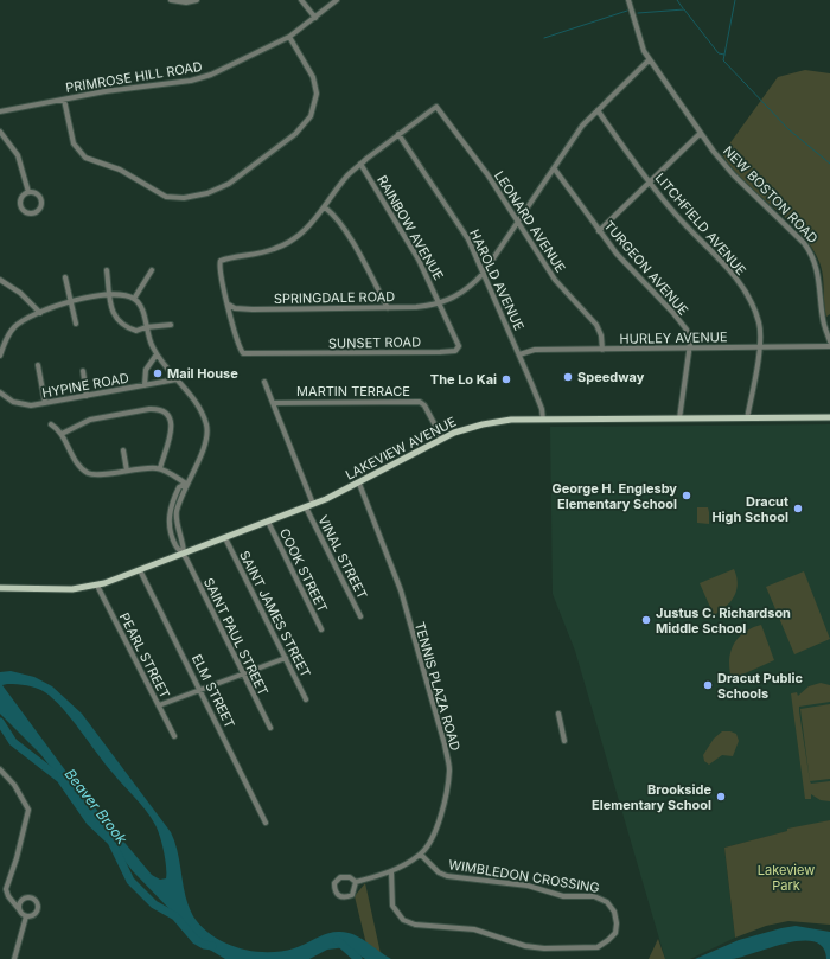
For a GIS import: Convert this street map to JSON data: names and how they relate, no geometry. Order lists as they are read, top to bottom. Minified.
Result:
{"streets":{"main road":["LAKEVIEW AVENUE"],"street":["PRIMROSE HILL ROAD","NEW BOSTON ROAD","LEONARD AVENUE","LITCHFIELD AVENUE","RAINBOW AVENUE","TURGEON AVENUE","HAROLD AVENUE","SPRINGDALE ROAD","HURLEY AVENUE","SUNSET ROAD","HYPINE ROAD","MARTIN TERRACE","VINAL STREET","COOK STREET","SAINT JAMES STREET","SAINT PAUL STREET","PEARL STREET","TENNIS PLAZA ROAD","ELM STREET","WIMBLEDON CROSSING"]},"crossings":[["NEW BOSTON ROAD","SPRINGDALE ROAD"],["LEONARD AVENUE","HAROLD AVENUE"],["LEONARD AVENUE","SPRINGDALE ROAD"],["LEONARD AVENUE","HURLEY AVENUE"],["LITCHFIELD AVENUE","SPRINGDALE ROAD"],["LITCHFIELD AVENUE","HURLEY AVENUE"],["LITCHFIELD AVENUE","LAKEVIEW AVENUE"],["RAINBOW AVENUE","SPRINGDALE ROAD"],["RAINBOW AVENUE","SUNSET ROAD"],["TURGEON AVENUE","SPRINGDALE ROAD"],["TURGEON AVENUE","HURLEY AVENUE"],["TURGEON AVENUE","LAKEVIEW AVENUE"],["HAROLD AVENUE","SPRINGDALE ROAD"],["HAROLD AVENUE","HURLEY AVENUE"],["HAROLD AVENUE","LAKEVIEW AVENUE"],["SPRINGDALE ROAD","SUNSET ROAD"],["MARTIN TERRACE","LAKEVIEW AVENUE"],["LAKEVIEW AVENUE","VINAL STREET"],["LAKEVIEW AVENUE","COOK STREET"],["LAKEVIEW AVENUE","SAINT JAMES STREET"],["LAKEVIEW AVENUE","SAINT PAUL STREET"],["LAKEVIEW AVENUE","PEARL STREET"],["LAKEVIEW AVENUE","TENNIS PLAZA ROAD"],["LAKEVIEW AVENUE","ELM STREET"],["TENNIS PLAZA ROAD","WIMBLEDON CROSSING"]],"water":["Beaver Brook"],"parks":["Lakeview Park"],"places":["Mail House","Speedway","The Lo Kai","George H. Englesby Elementary School","Dracut High School","Justus C. Richardson Middle School","Dracut Public Schools","Brookside Elementary School"]}
